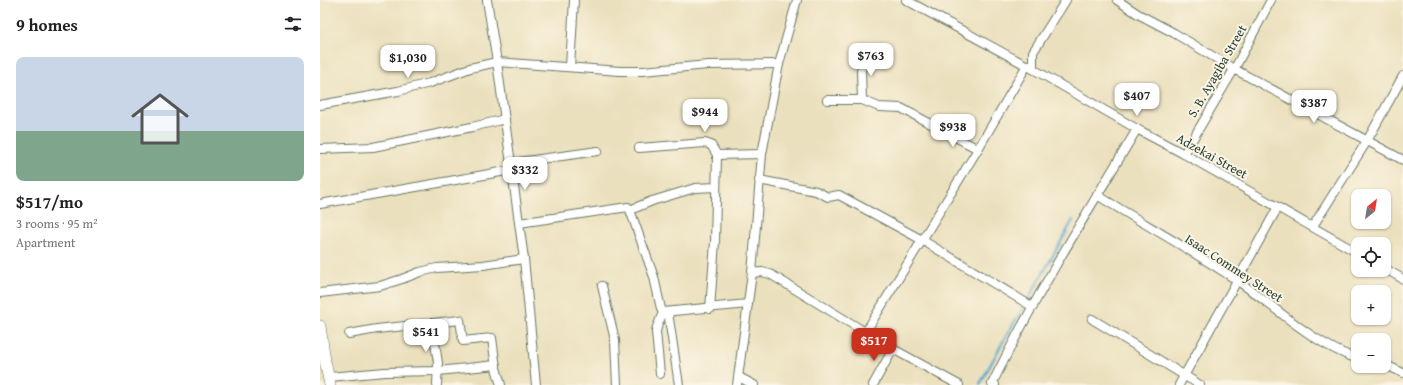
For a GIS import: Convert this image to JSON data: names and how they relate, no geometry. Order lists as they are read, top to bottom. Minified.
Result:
{"streets":{"street":["S. B. Ayagiba Street","Adzekai Street","Isaac Commey Street"]},"crossings":[["S. B. Ayagiba Street","Adzekai Street"]],"north":"top right","page":{"heading":"9 homes","price":["$763","$1,030","$407","$387","$944","$938","$332","$541","$517"],"list":[{"name":"$517/mo","note":"3 rooms · 95 m² · Apartment"}],"map_buttons":["+","−"]}}
